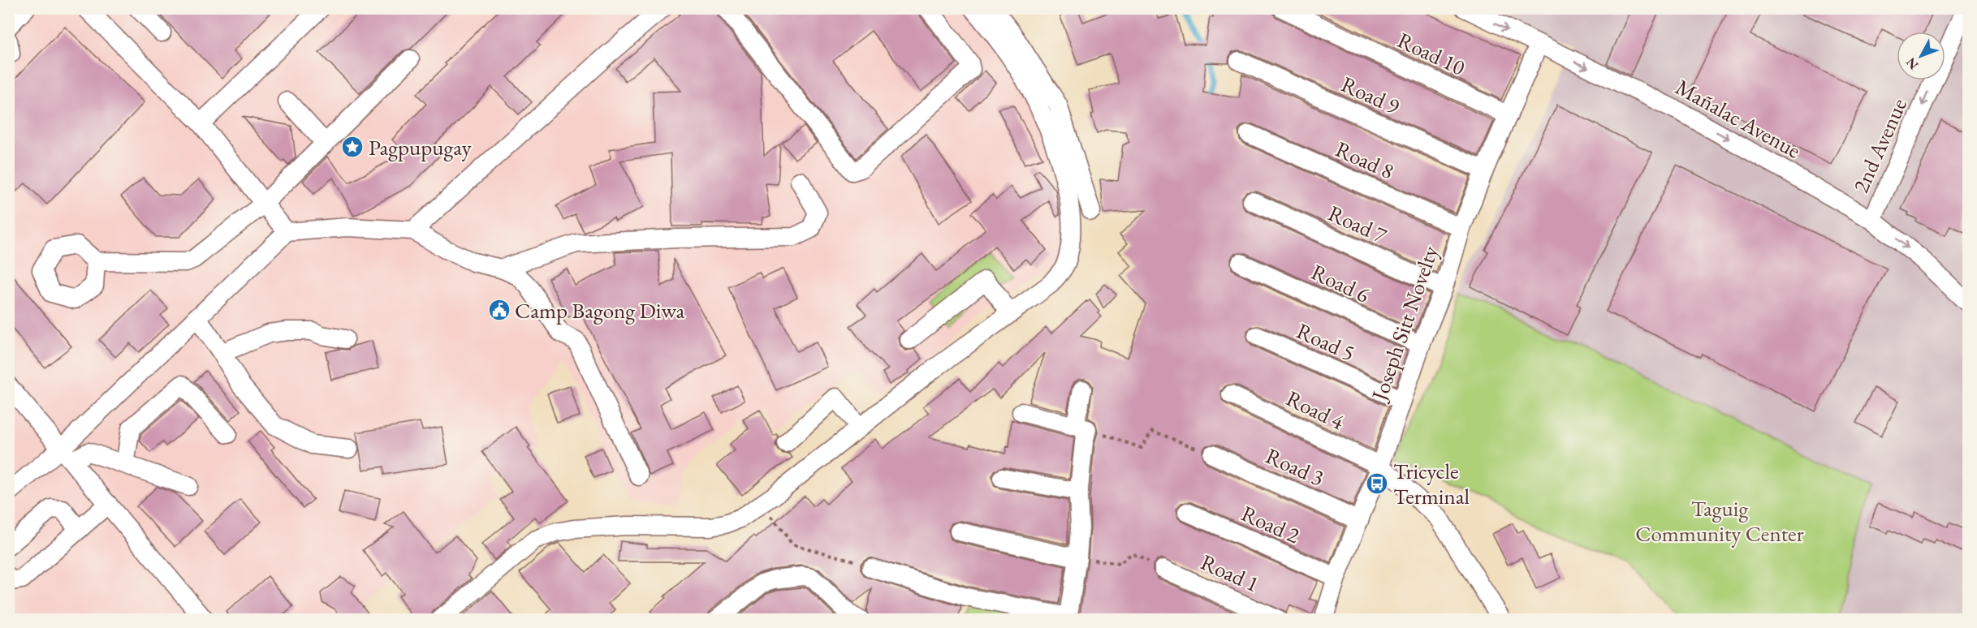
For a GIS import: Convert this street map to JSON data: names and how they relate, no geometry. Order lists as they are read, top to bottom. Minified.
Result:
{"streets":{"street":["Road 10","Road 9","Mañalac Avenue","2nd Avenue","Road 8","Road 7","Road 6","Joseph Sitt Novelty","Road 5","Road 4","Road 3","Road 2","Road 1"]},"crossings":[["Road 10","Joseph Sitt Novelty"],["Road 9","Joseph Sitt Novelty"],["Mañalac Avenue","2nd Avenue"],["Mañalac Avenue","Joseph Sitt Novelty"],["Road 8","Joseph Sitt Novelty"],["Road 7","Joseph Sitt Novelty"],["Road 6","Joseph Sitt Novelty"],["Joseph Sitt Novelty","Road 5"],["Joseph Sitt Novelty","Road 4"],["Joseph Sitt Novelty","Road 3"],["Joseph Sitt Novelty","Road 2"]],"one_way":["Mañalac Avenue","2nd Avenue"],"parks":["Taguig Community Center"],"places":{"place":["Pagpupugay"],"public building":["Camp Bagong Diwa"],"bus stop":["Tricycle Terminal"]},"north":"bottom left"}
